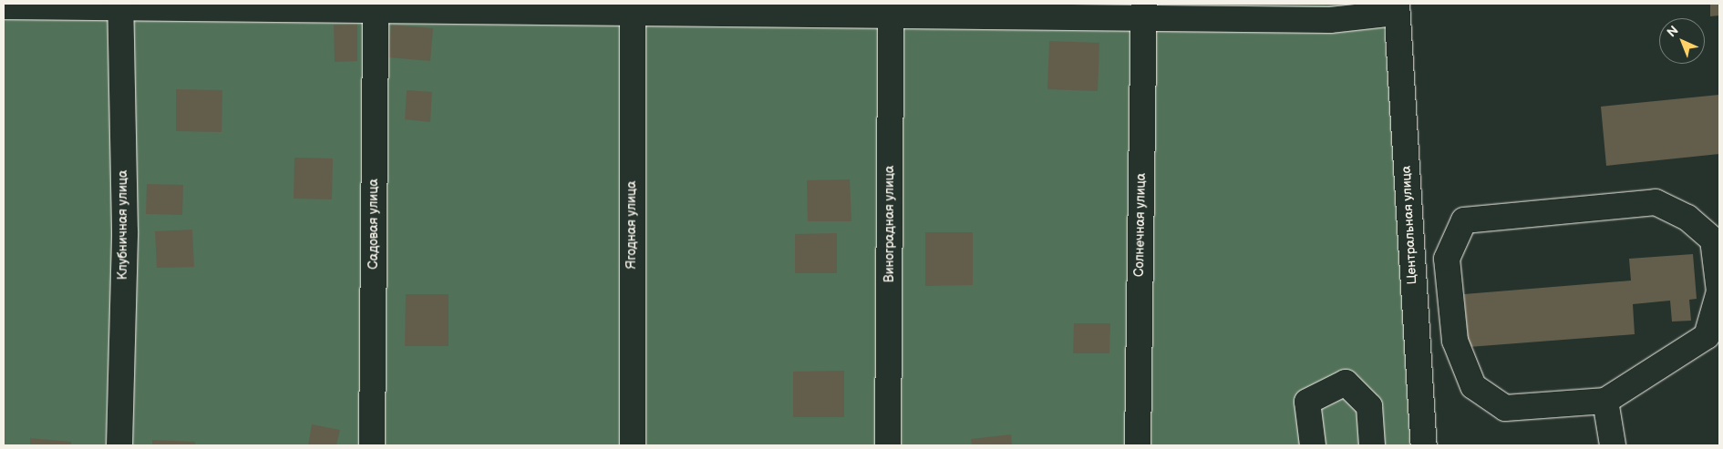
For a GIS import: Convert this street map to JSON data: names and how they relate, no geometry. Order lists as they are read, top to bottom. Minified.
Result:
{"streets":{"street":["Садовая улица","Виноградная улица","Клубничная улица","Ягодная улица","Солнечная улица","Центральная улица"]},"north":"top left"}
